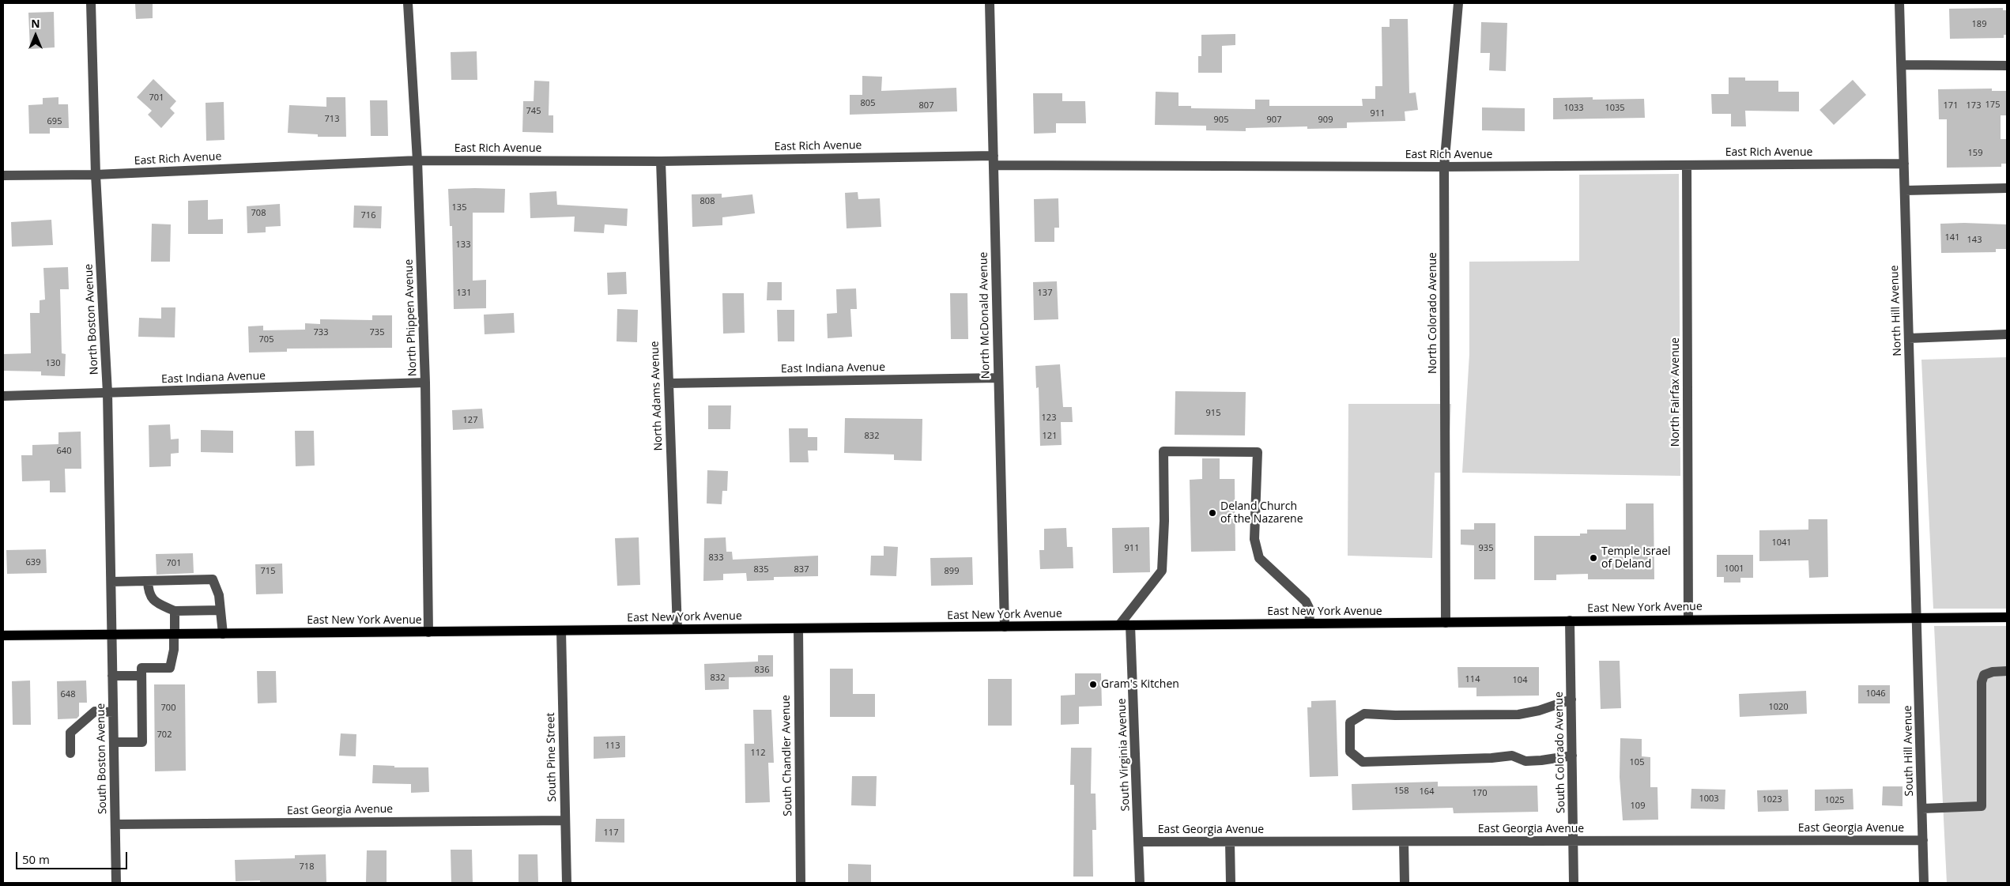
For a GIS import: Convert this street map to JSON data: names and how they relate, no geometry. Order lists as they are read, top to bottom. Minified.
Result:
{"streets":{"main road":["East New York Avenue"],"street":["East Rich Avenue","North Hill Avenue","North Colorado Avenue","North McDonald Avenue","North Phippen Avenue","North Boston Avenue","East Indiana Avenue","North Fairfax Avenue","North Adams Avenue","South Hill Avenue","South Colorado Avenue","South Virginia Avenue","South Chandler Avenue","South Pine Street","South Boston Avenue","East Georgia Avenue"]},"crossings":[["East Rich Avenue","North Hill Avenue"],["East Rich Avenue","North Colorado Avenue"],["East Rich Avenue","North McDonald Avenue"],["East Rich Avenue","North Phippen Avenue"],["East Rich Avenue","North Boston Avenue"],["East Rich Avenue","North Fairfax Avenue"],["East Rich Avenue","North Adams Avenue"],["North Hill Avenue","East New York Avenue"],["North Hill Avenue","South Hill Avenue"],["North Colorado Avenue","East New York Avenue"],["North McDonald Avenue","East Indiana Avenue"],["North McDonald Avenue","East New York Avenue"],["North Phippen Avenue","East Indiana Avenue"],["North Phippen Avenue","East New York Avenue"],["North Boston Avenue","East Indiana Avenue"],["North Boston Avenue","East New York Avenue"],["North Boston Avenue","South Boston Avenue"],["East Indiana Avenue","North Adams Avenue"],["North Fairfax Avenue","East New York Avenue"],["North Adams Avenue","East New York Avenue"],["East New York Avenue","South Hill Avenue"],["East New York Avenue","South Colorado Avenue"],["East New York Avenue","South Virginia Avenue"],["East New York Avenue","South Chandler Avenue"],["East New York Avenue","South Pine Street"],["East New York Avenue","South Boston Avenue"],["South Hill Avenue","East Georgia Avenue"],["South Colorado Avenue","East Georgia Avenue"],["South Virginia Avenue","East Georgia Avenue"],["South Pine Street","East Georgia Avenue"],["South Boston Avenue","East Georgia Avenue"]],"places":["Deland Church of the Nazarene","Temple Israel of Deland","Gram's Kitchen"],"house_numbers":["189","701","805","175","807","171","173","1033","1035","745","911","713","905","907","909","695","159","808","135","708","716","141","143","133","131","137","733","735","705","130","915","123","127","832","121","640","1041","911","935","833","639","701","1001","835","837","715","899","836","832","114","104","1046","648","1020","700","702","113","112","105","158","164","170","1003","1023","1025","109","117","718"],"scale_bar":"50 m","north":"top"}
